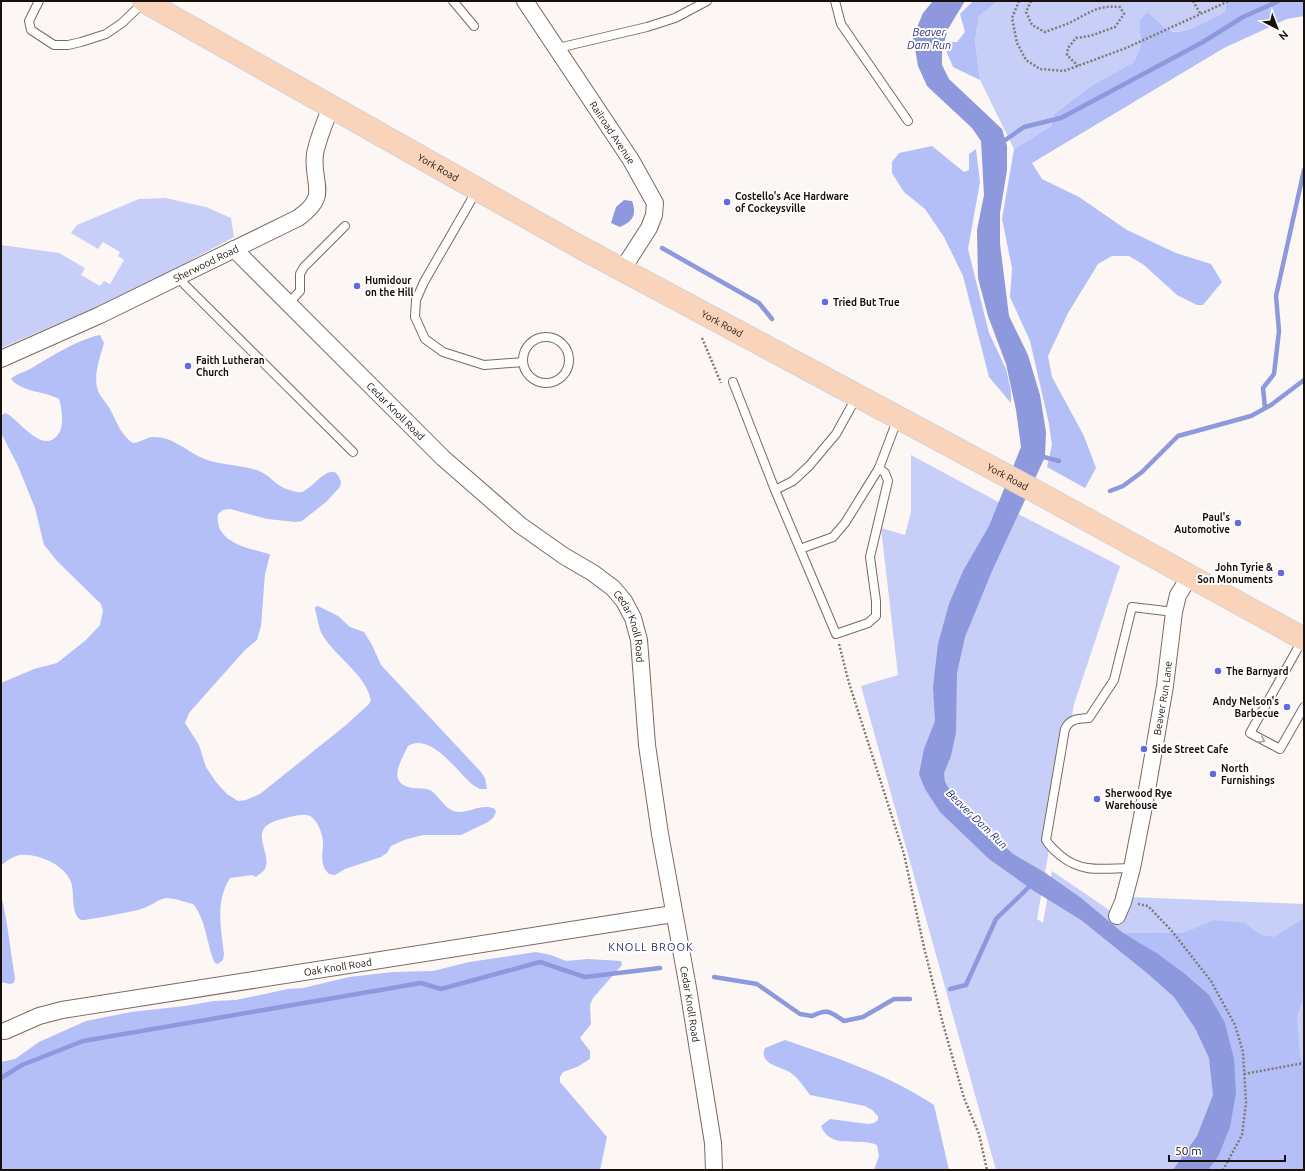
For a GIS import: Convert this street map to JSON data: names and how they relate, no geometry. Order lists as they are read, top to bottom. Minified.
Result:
{"streets":{"main road":["York Road"],"street":["Railroad Avenue","Sherwood Road","Cedar Knoll Road","Beaver Run Lane","Oak Knoll Road"]},"crossings":[["Railroad Avenue","York Road"],["York Road","Sherwood Road"],["York Road","Beaver Run Lane"],["Sherwood Road","Cedar Knoll Road"],["Cedar Knoll Road","Oak Knoll Road"]],"districts":["KNOLL BROOK"],"water":["Beaver Dam Run"],"places":["Costello's Ace Hardware of Cockeysville","Humidour on the Hill","Tried But True","Faith Lutheran Church","Paul's Automotive","John Tyrie & Son Monuments","The Barnyard","Andy Nelson's Barbecue","Side Street Cafe","North Furnishings","Sherwood Rye Warehouse"],"scale_bar":"50 m","north":"bottom right"}
